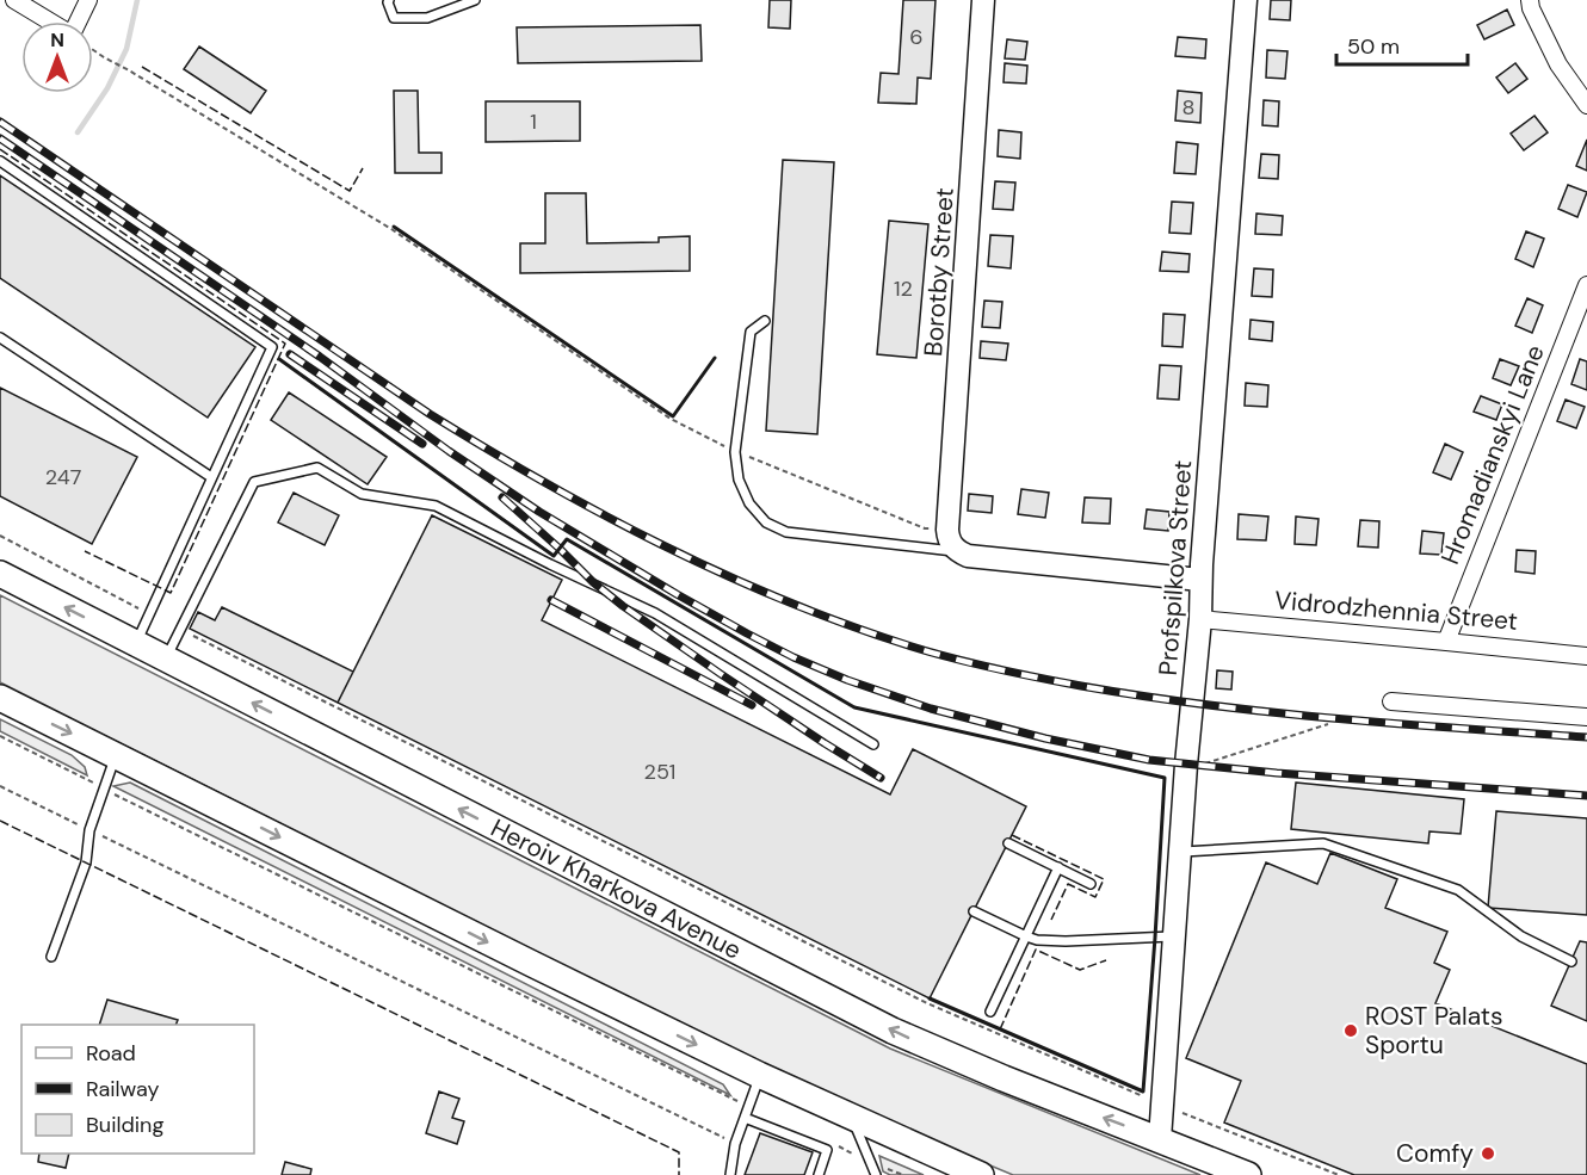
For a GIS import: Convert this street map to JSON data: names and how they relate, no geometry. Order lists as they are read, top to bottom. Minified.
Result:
{"streets":{"main road":["Heroiv Kharkova Avenue"],"street":["Borotby Street","Hromadianskyi Lane","Profspilkova Street","Vidrodzhennia Street"]},"crossings":[["Hromadianskyi Lane","Vidrodzhennia Street"],["Profspilkova Street","Vidrodzhennia Street"],["Profspilkova Street","Heroiv Kharkova Avenue"]],"places":["ROST Palats Sportu","Comfy"],"house_numbers":["6","8","1","12","247","251"],"legend":["Road","Railway","Building"],"scale_bar":"50 m","north":"top"}
